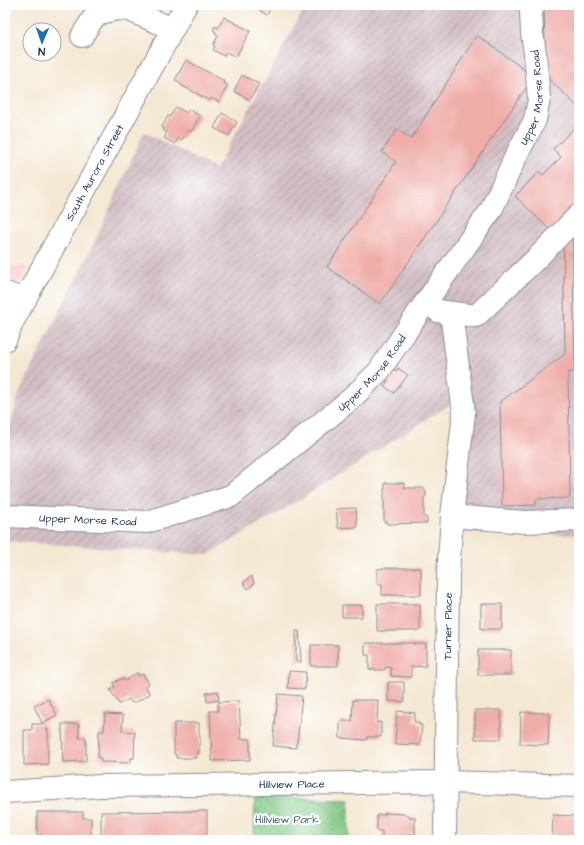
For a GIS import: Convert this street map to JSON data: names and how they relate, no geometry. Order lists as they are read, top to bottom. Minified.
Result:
{"streets":{"street":["Upper Morse Road","South Aurora Street","Turner Place","Hillview Place"]},"crossings":[["Turner Place","Hillview Place"]],"parks":["Hillview Park"],"north":"bottom"}
